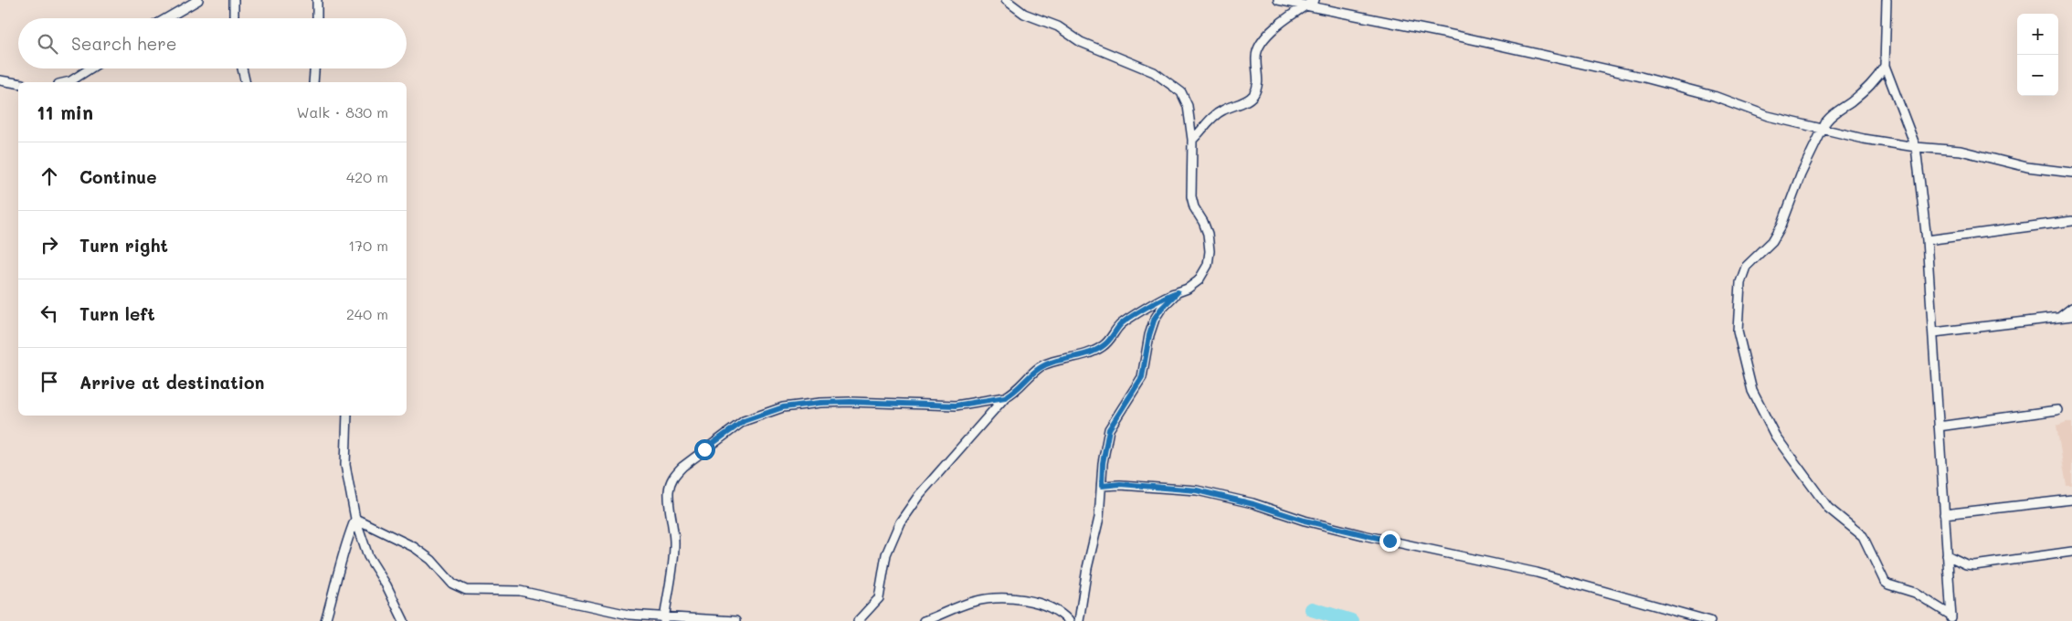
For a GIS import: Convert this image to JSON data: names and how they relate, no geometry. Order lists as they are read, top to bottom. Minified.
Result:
{"page":{"map_buttons":["+","−"],"search":"Search here","heading":["11 min","Walk · 830 m"],"list":[["Continue","420 m"],["Turn right","170 m"],["Turn left","240 m"],"Arrive at destination"]}}
